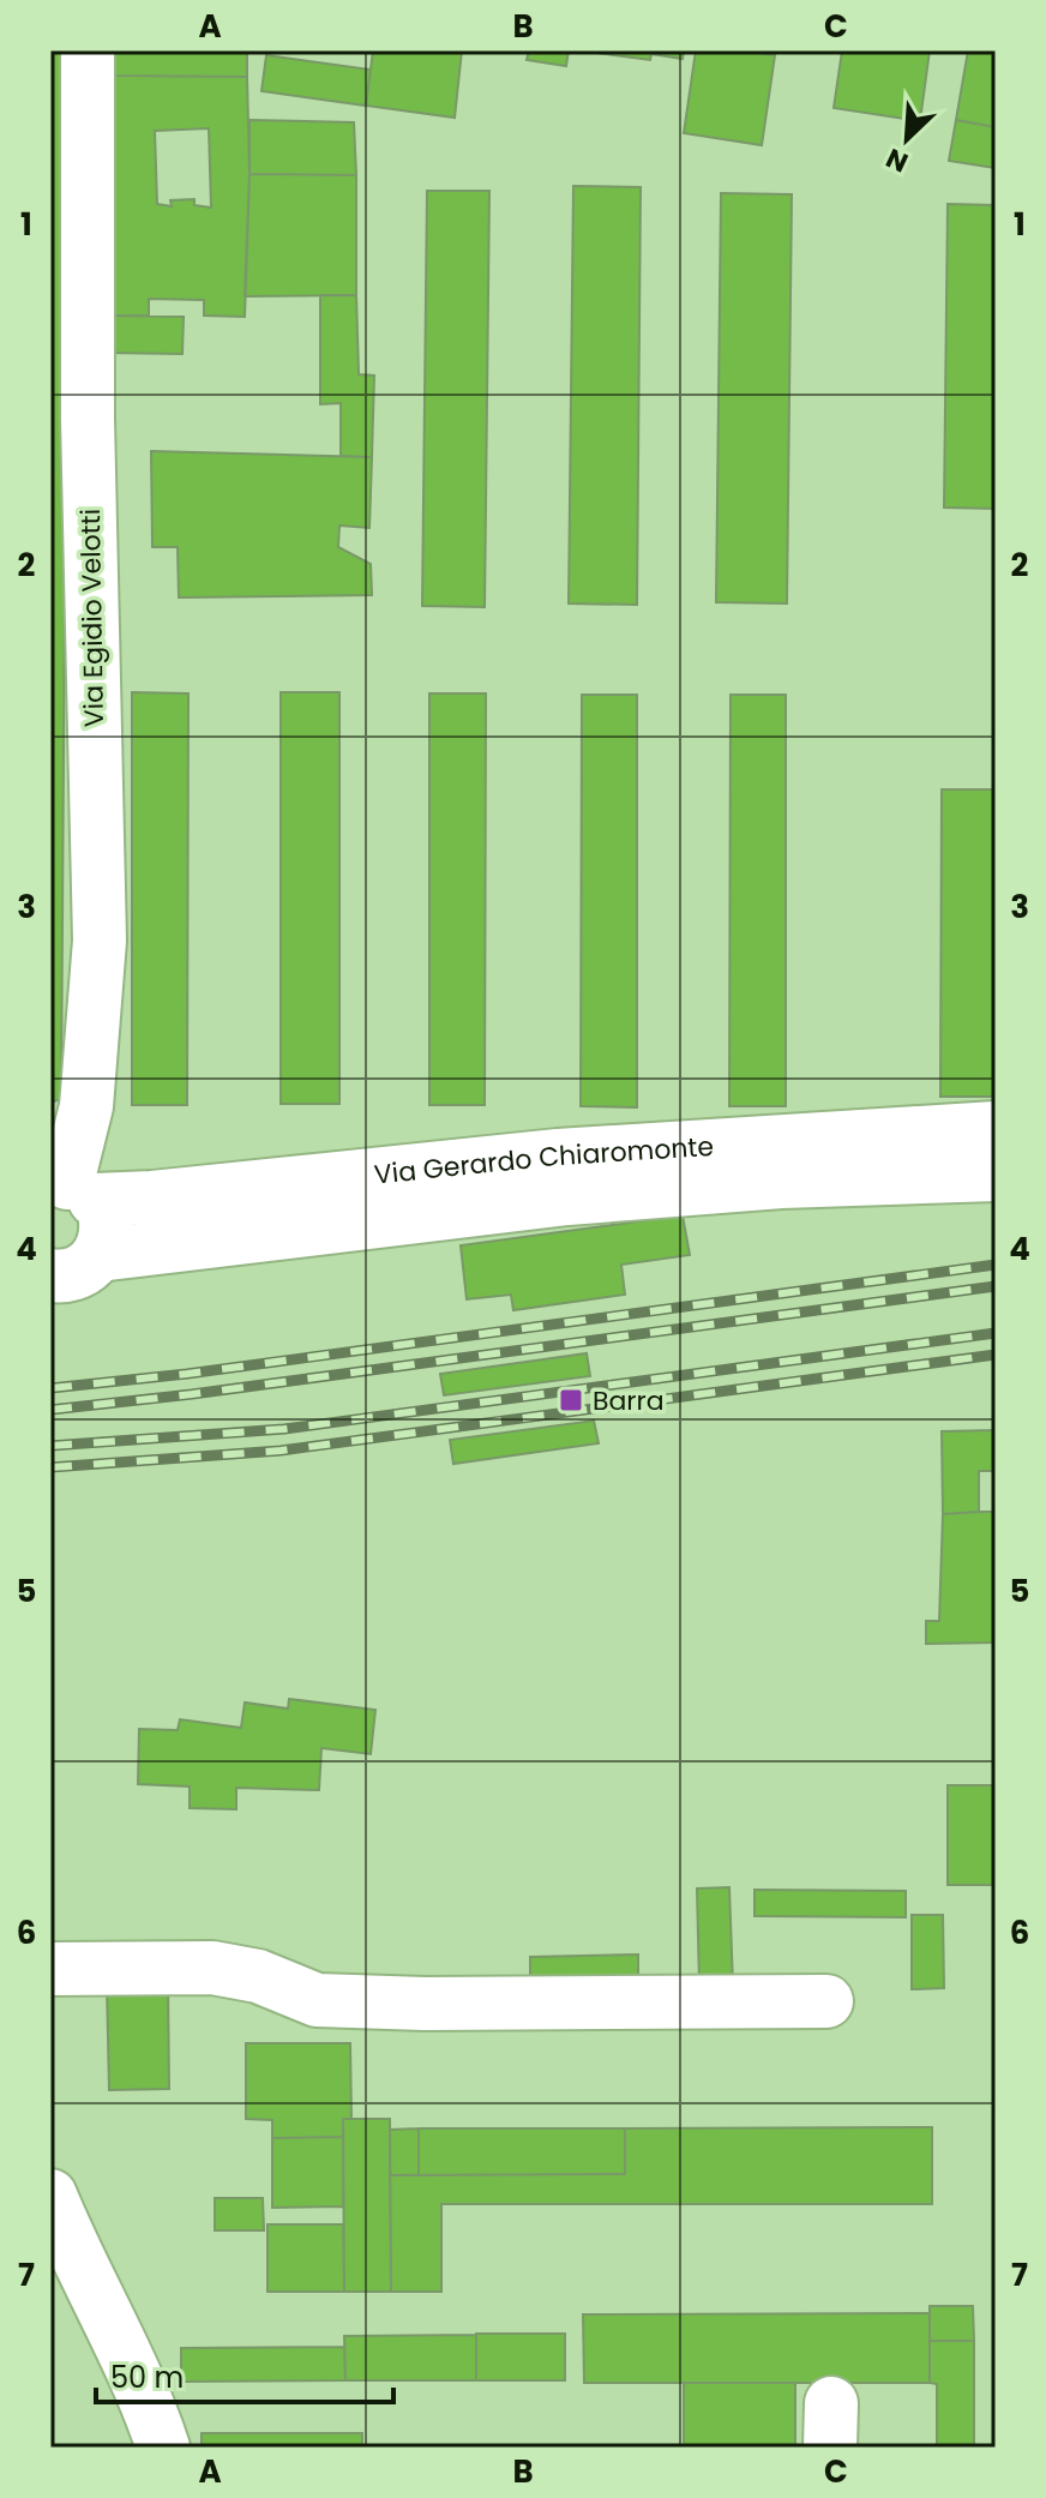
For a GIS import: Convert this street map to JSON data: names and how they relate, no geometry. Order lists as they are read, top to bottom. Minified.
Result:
{"streets":{"street":["Via Egidio Velotti","Via Gerardo Chiaromonte"]},"crossings":[["Via Egidio Velotti","Via Gerardo Chiaromonte"]],"places":{"transit":["Barra"]},"scale_bar":"50 m","north":"bottom left","grid":{"columns":["A","B","C"],"rows":["1","2","3","4","5","6","7"]}}
